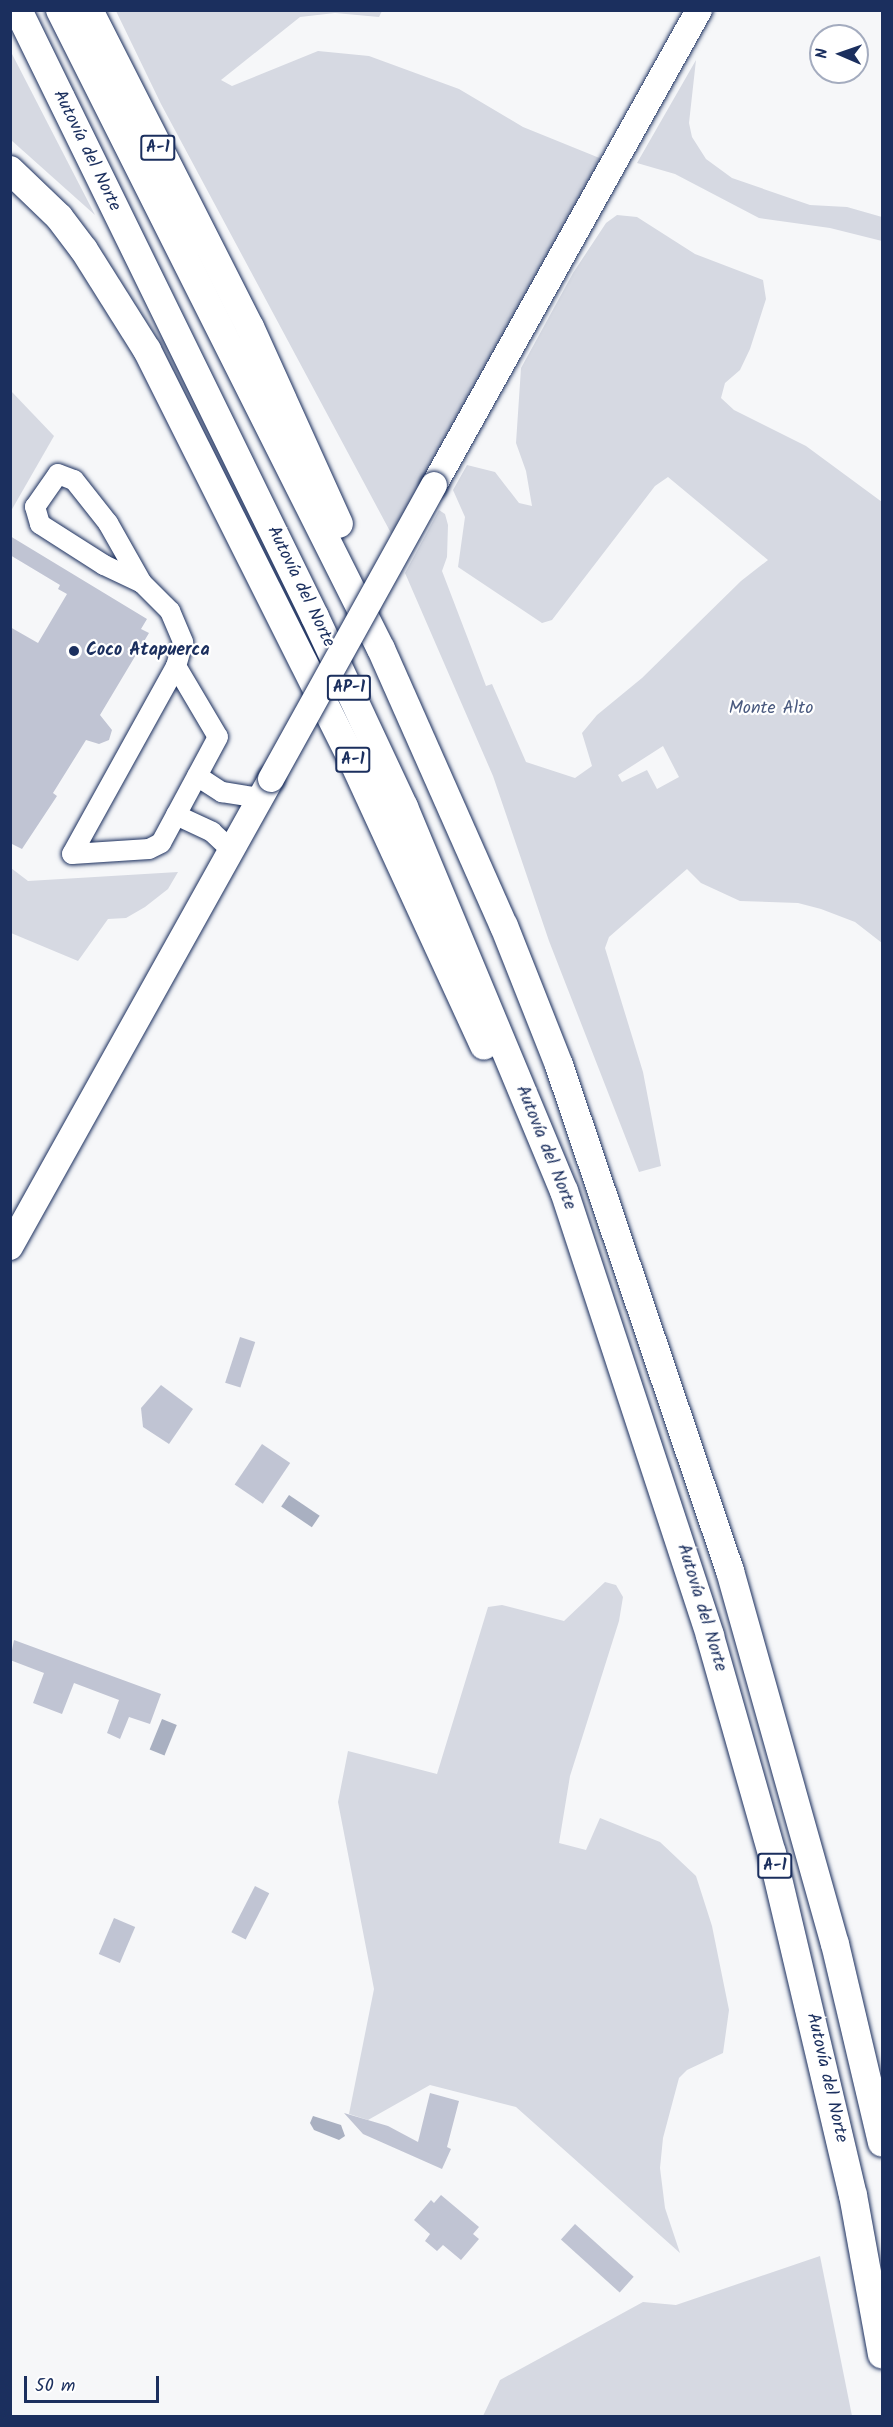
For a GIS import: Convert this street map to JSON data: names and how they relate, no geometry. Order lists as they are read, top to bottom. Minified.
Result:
{"streets":{"highway":["A-1","Autovía del Norte","AP-1"]},"crossings":[["A-1","Autovía del Norte"]],"parks":["Monte Alto"],"places":["Coco Atapuerca"],"scale_bar":"50 m","north":"left"}
